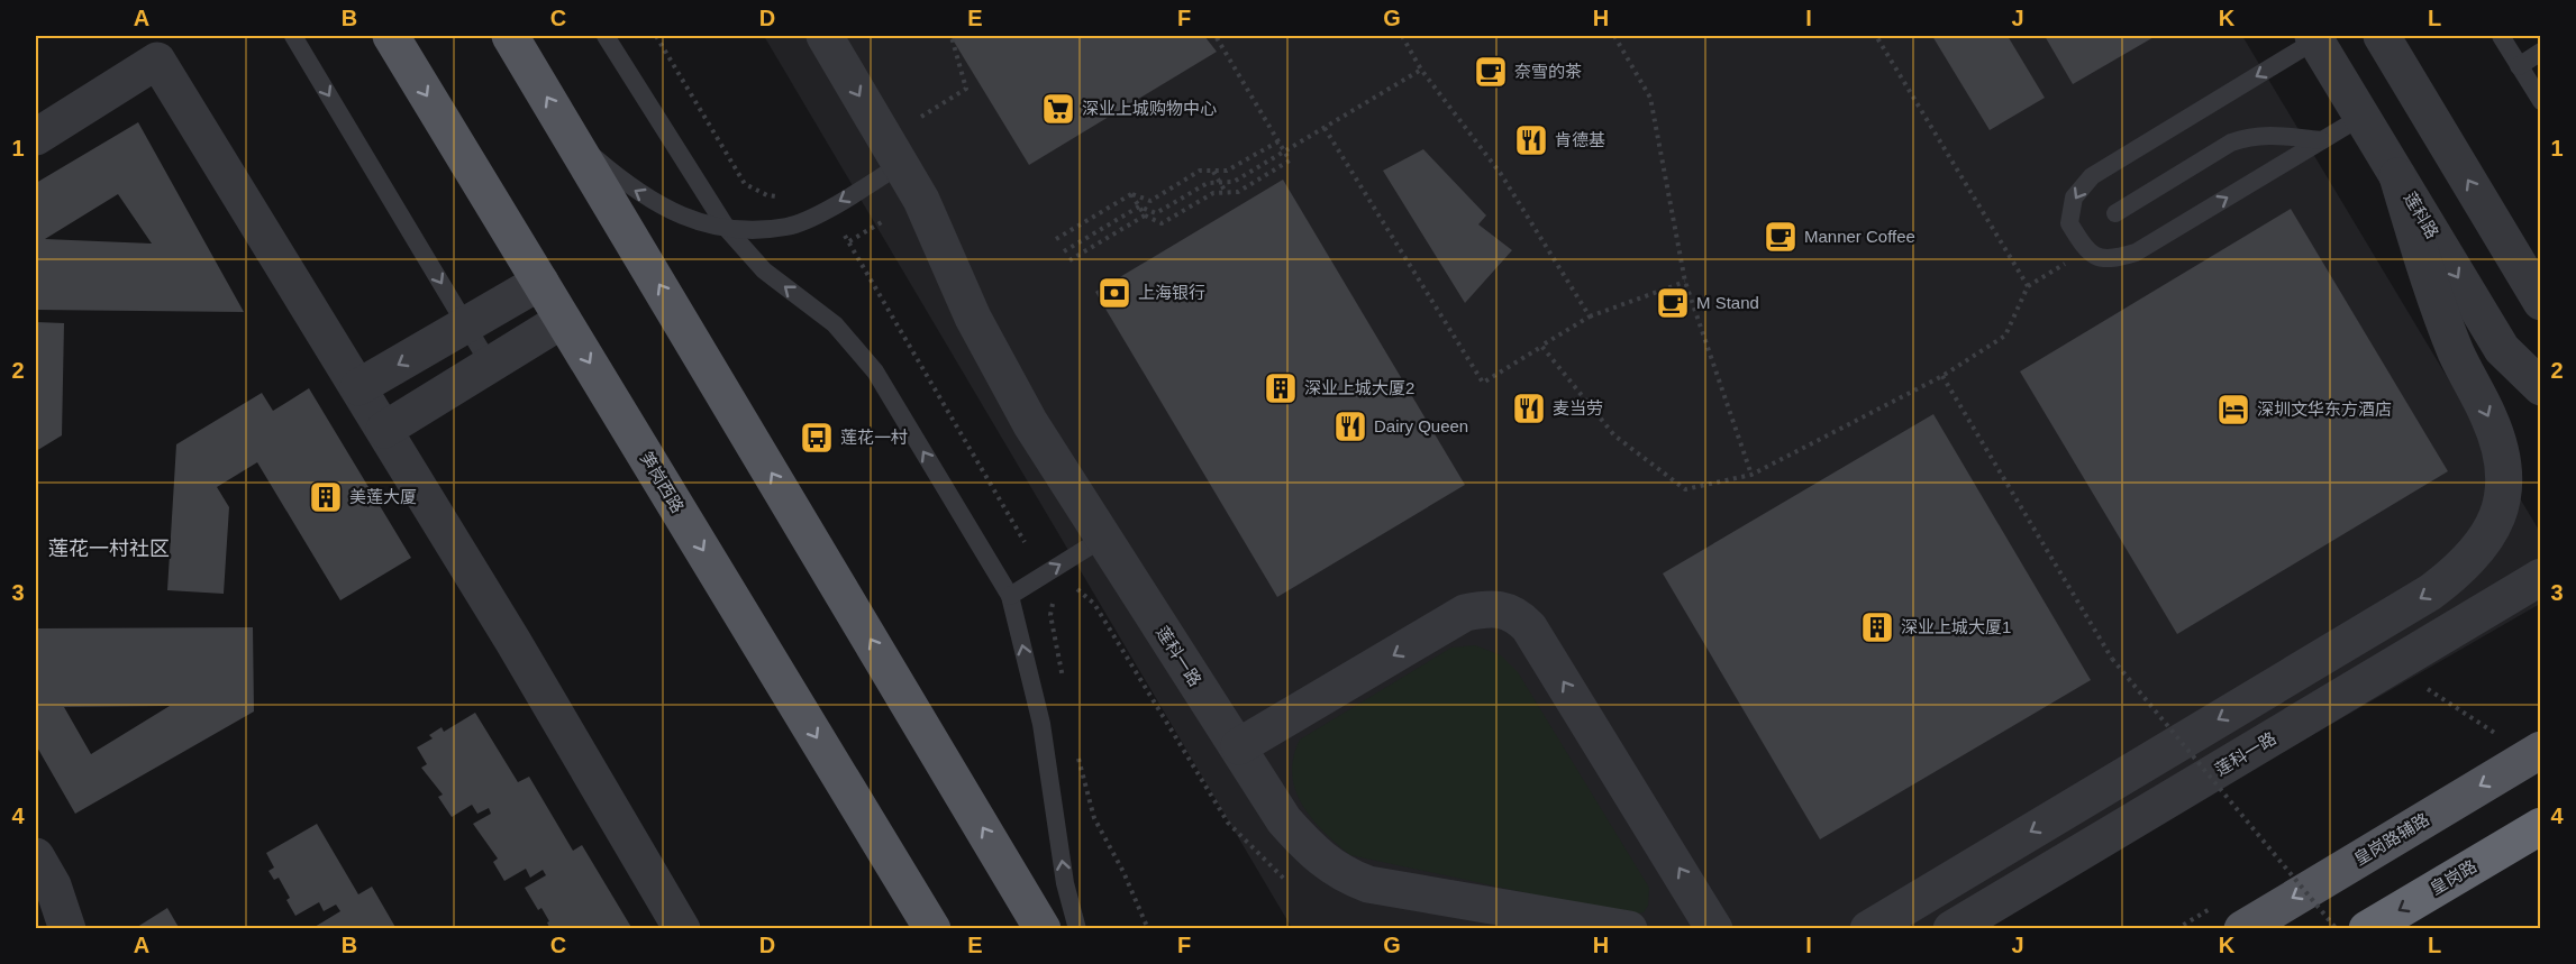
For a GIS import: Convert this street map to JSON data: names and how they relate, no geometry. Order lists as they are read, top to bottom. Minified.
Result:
{"streets":{"highway":["皇岗路"],"main road":["笋岗西路","皇岗路辅路"],"street":["莲科路","莲科一路"]},"one_way":["皇岗路辅路","皇岗路"],"districts":["莲花一村社区"],"places":{"cafe":["奈雪的茶","Manner Coffee","M Stand"],"supermarket":["深业上城购物中心"],"restaurant":["肯德基","麦当劳","Dairy Queen"],"bank":["上海银行"],"building":["深业上城大厦2","美莲大厦","深业上城大厦1"],"hotel":["深圳文华东方酒店"],"bus stop":["莲花一村"]},"grid":{"columns":["A","B","C","D","E","F","G","H","I","J","K","L"],"rows":["1","2","3","4"]}}
